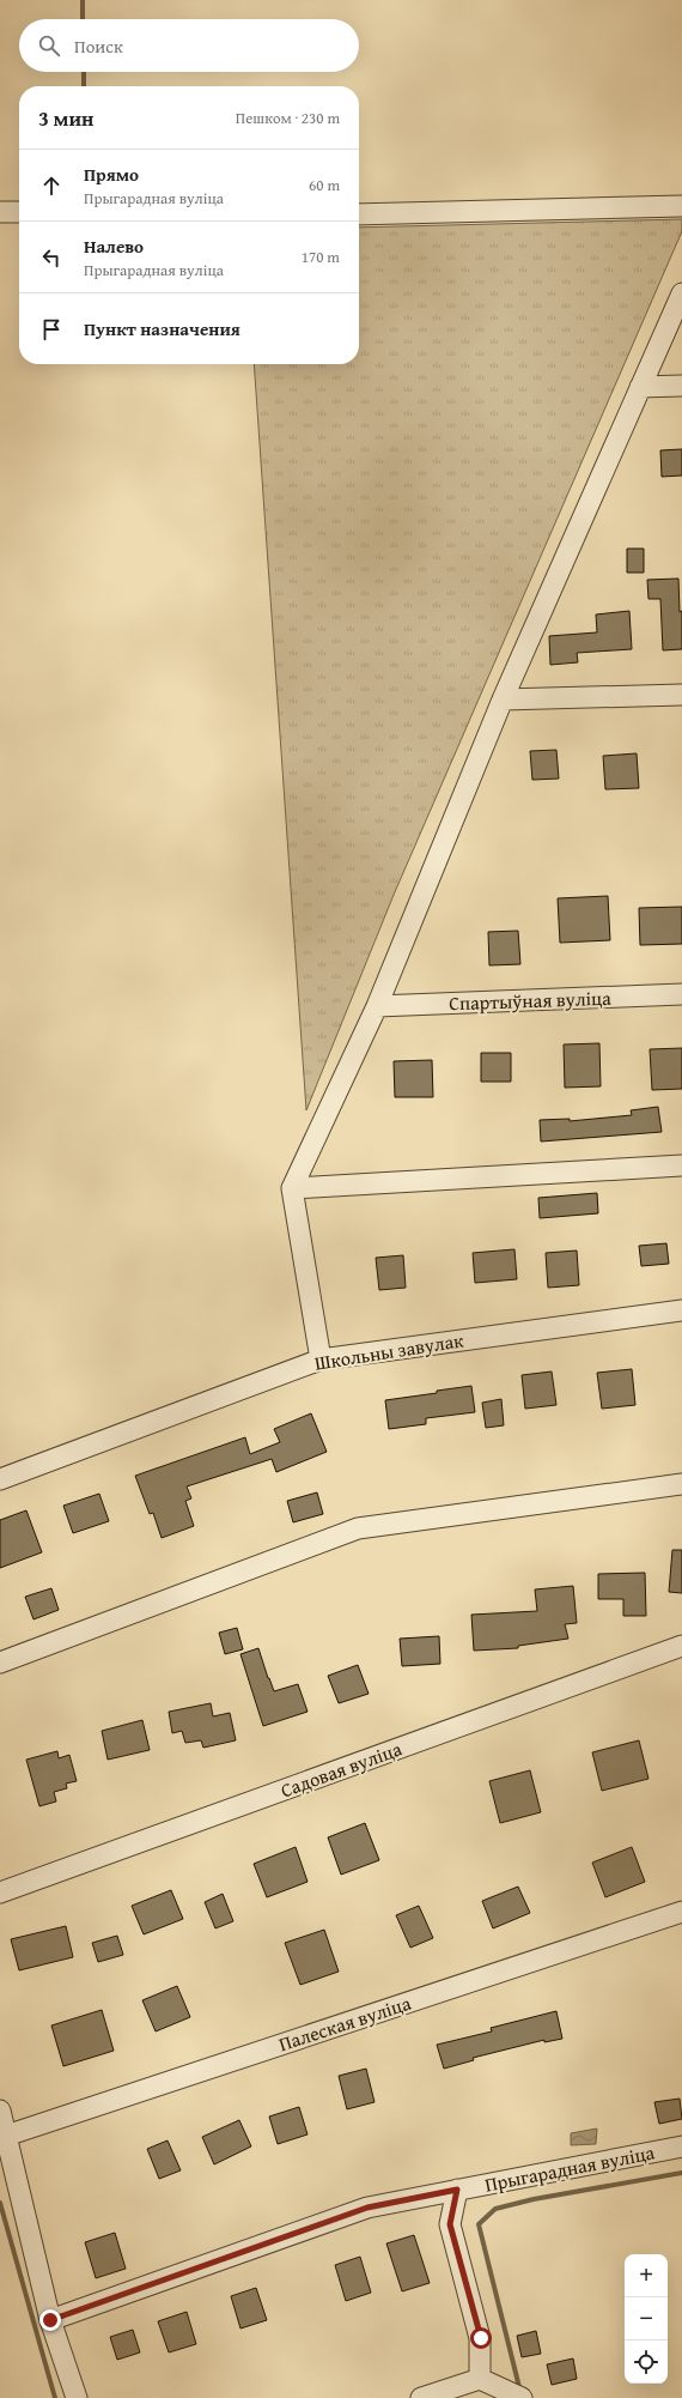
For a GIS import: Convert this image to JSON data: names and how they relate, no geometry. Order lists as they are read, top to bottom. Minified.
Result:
{"streets":{"street":["Спартыўная вуліца","Школьны завулак","Садовая вуліца","Палеская вуліца","Прыгарадная вуліца"]},"page":{"search":"Поиск","heading":["3 мин","Пешком · 230 m"],"list":[["Прямо","Прыгарадная вуліца","60 m"],["Налево","Прыгарадная вуліца","170 m"],"Пункт назначения"],"map_buttons":["+","−"]}}
